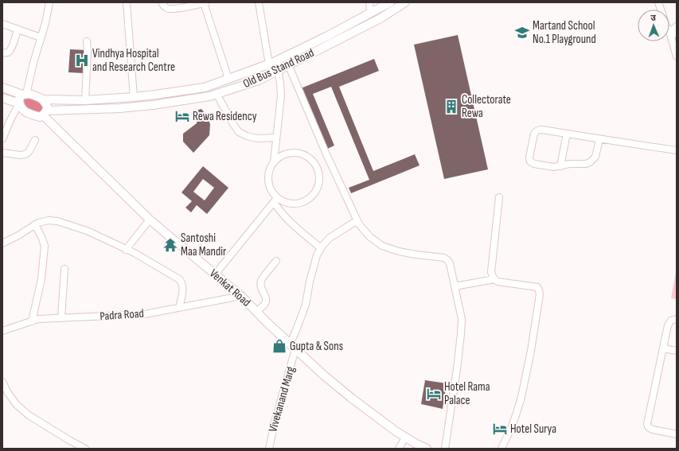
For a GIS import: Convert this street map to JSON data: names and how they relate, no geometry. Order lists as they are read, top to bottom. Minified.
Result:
{"streets":{"main road":["Old Bus Stand Road","Venkat Road"],"street":["Padra Road","Vivekanand Marg"]},"crossings":[["Old Bus Stand Road","Venkat Road"],["Venkat Road","Padra Road"],["Venkat Road","Vivekanand Marg"]],"places":{"school or university":["Martand School No.1 Playground"],"hospital":["Vindhya Hospital and Research Centre"],"building":["Collectorate Rewa"],"hotel":["Rewa Residency","Hotel Rama Palace","Hotel Surya"],"temple":["Santoshi Maa Mandir"],"shop":["Gupta & Sons"]},"north":"top"}
